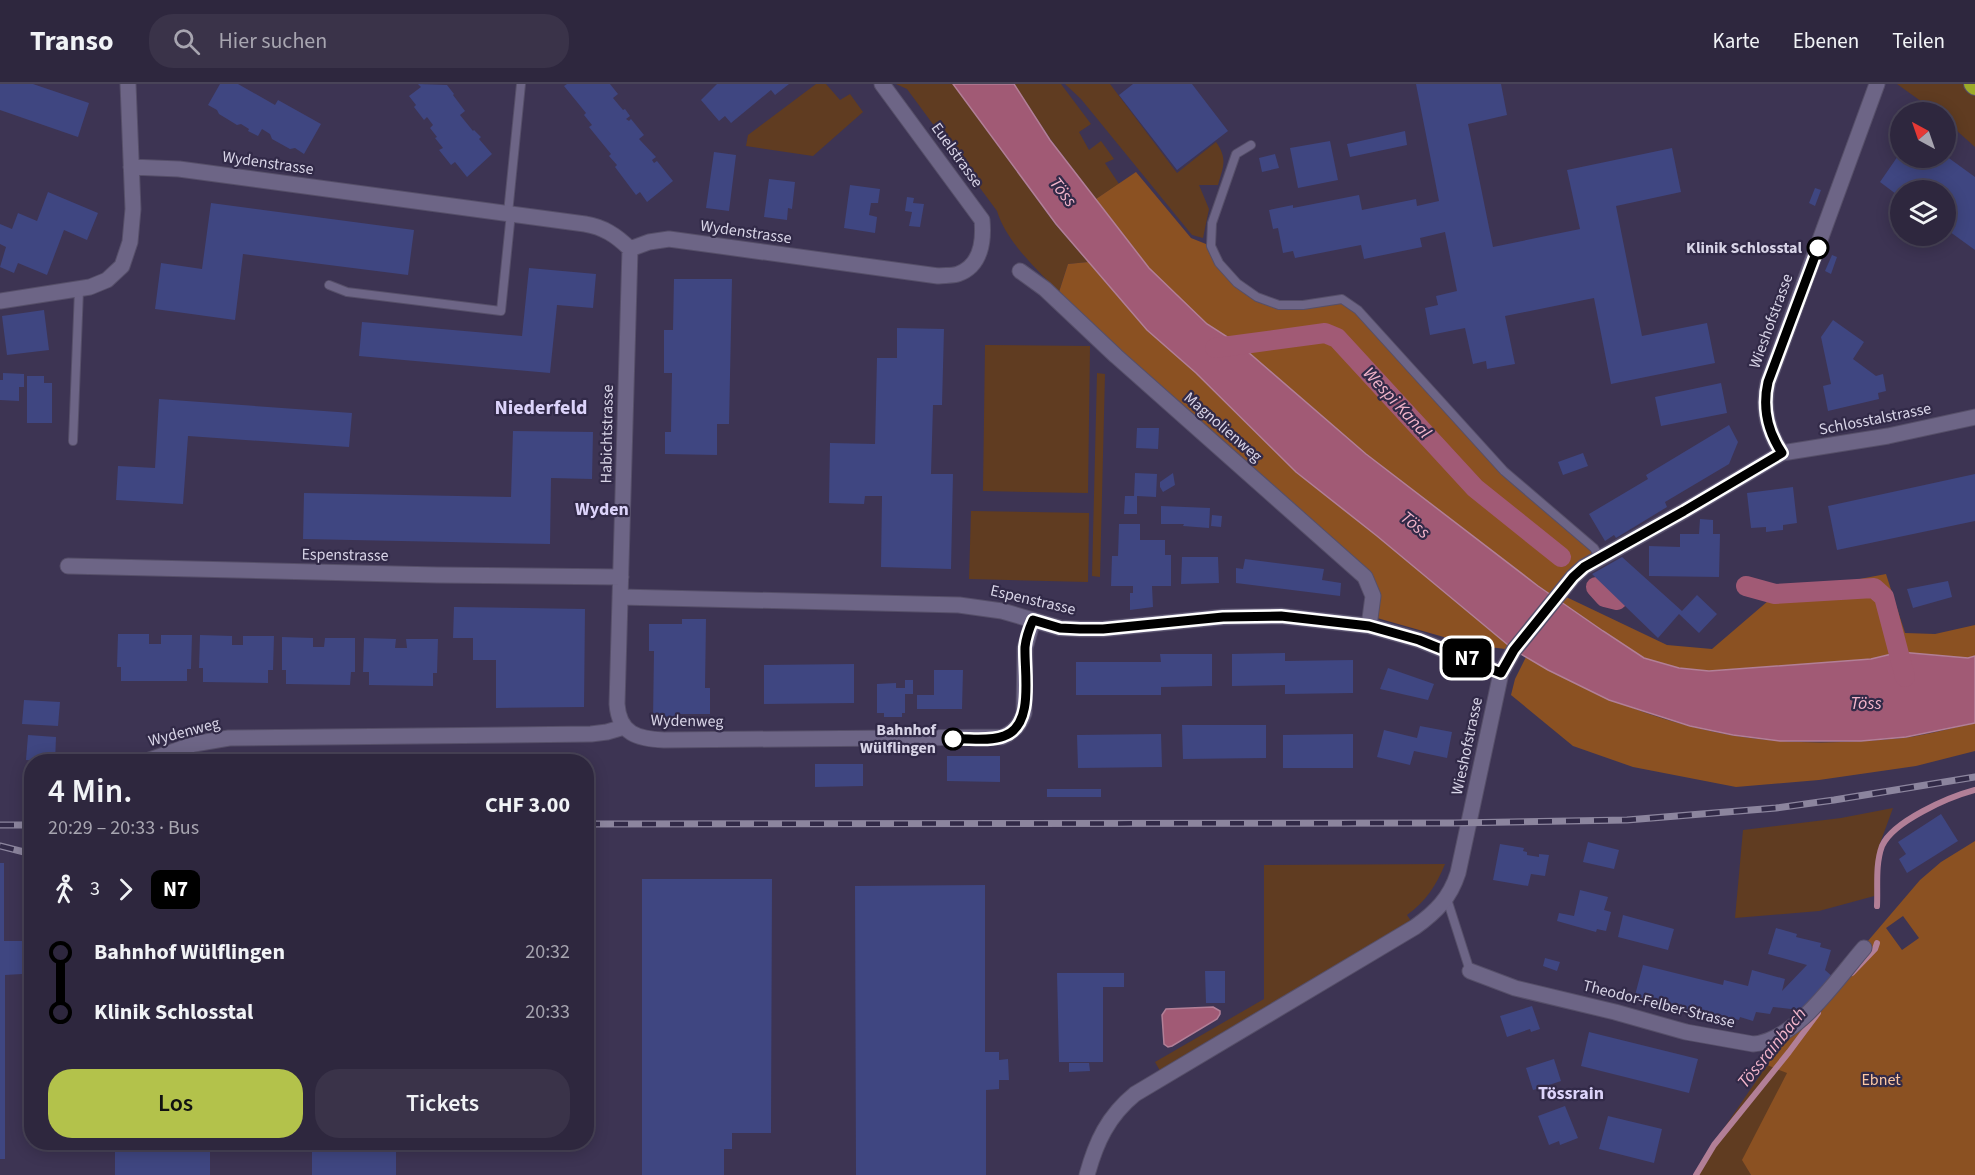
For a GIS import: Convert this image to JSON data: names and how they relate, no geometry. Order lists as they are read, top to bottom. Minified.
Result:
{"streets":{"street":["Euelstrasse","Wydenstrasse","Wieshofstrasse","Schlosstalstrasse","Magnolienweg","Habichtstrasse","Espenstrasse","Wydenweg","Theodor-Felber-Strasse"]},"crossings":[["Euelstrasse","Wydenstrasse"],["Wydenstrasse","Habichtstrasse"],["Wieshofstrasse","Schlosstalstrasse"],["Wieshofstrasse","Espenstrasse"],["Magnolienweg","Espenstrasse"],["Habichtstrasse","Espenstrasse"],["Habichtstrasse","Wydenweg"],["Espenstrasse","Wydenweg"]],"districts":["Niederfeld","Wyden","Tössrain"],"water":["Töss","Wespi Kanal","Tössrainbach"],"parks":["Ebnet"],"places":["Klinik Schlosstal","Bahnhof Wülflingen"],"lines":["bus line N7"],"north":"top left","page":{"header":"Transo","search":"Hier suchen","nav":["Karte","Ebenen","Teilen"],"on_map":"N7","heading":["4 Min.","20:29 – 20:33 · Bus","CHF 3.00"],"legs":["3","N7"],"list":[{"name":"Bahnhof Wülflingen","value":"20:32"},{"name":"Klinik Schlosstal","value":"20:33"}],"buttons":["Los","Tickets"]}}
